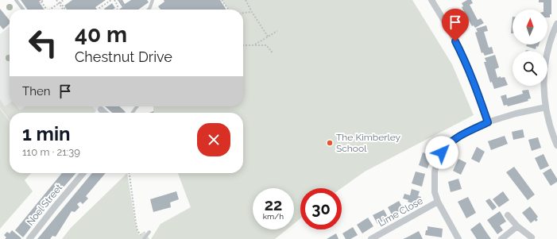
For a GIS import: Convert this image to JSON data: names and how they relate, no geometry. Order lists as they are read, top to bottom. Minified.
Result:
{"streets":{"street":["Noel Street","Lime Close"]},"places":["The Kimberley School"],"north":"top","page":{"turn":["40 m","Chestnut Drive"],"then":"Then","heading":["1 min","110 m · 21:39"],"speed":"22 km/h","limit":"30"}}
